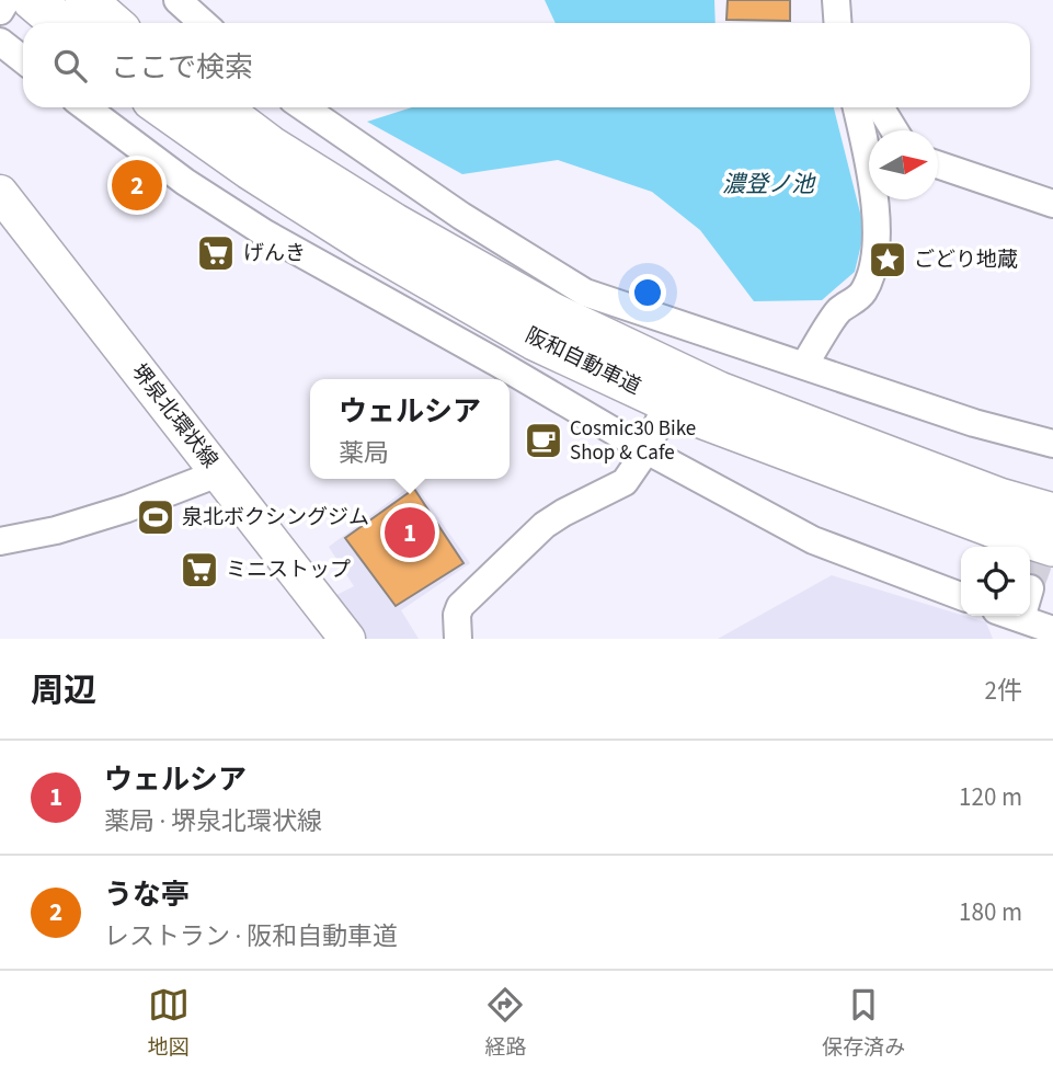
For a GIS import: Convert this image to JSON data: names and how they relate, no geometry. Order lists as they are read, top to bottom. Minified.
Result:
{"streets":{"highway":["阪和自動車道"],"main road":["堺泉北環状線"]},"water":["濃登ノ池"],"places":{"supermarket":["げんき","ミニストップ"],"place":["ごどり地蔵"],"cafe":["Cosmic30 Bike Shop & Cafe"],"sports":["泉北ボクシングジム"]},"north":"right","page":{"search":"ここで検索","pins":["2","1"],"popup":["ウェルシア","薬局"],"heading":["周辺","2件"],"list":[{"mark":"1","name":"ウェルシア","note":"薬局 · 堺泉北環状線","value":"120 m"},{"mark":"2","name":"うな亭","note":"レストラン · 阪和自動車道","value":"180 m"}],"nav":["地図","経路","保存済み"]}}
